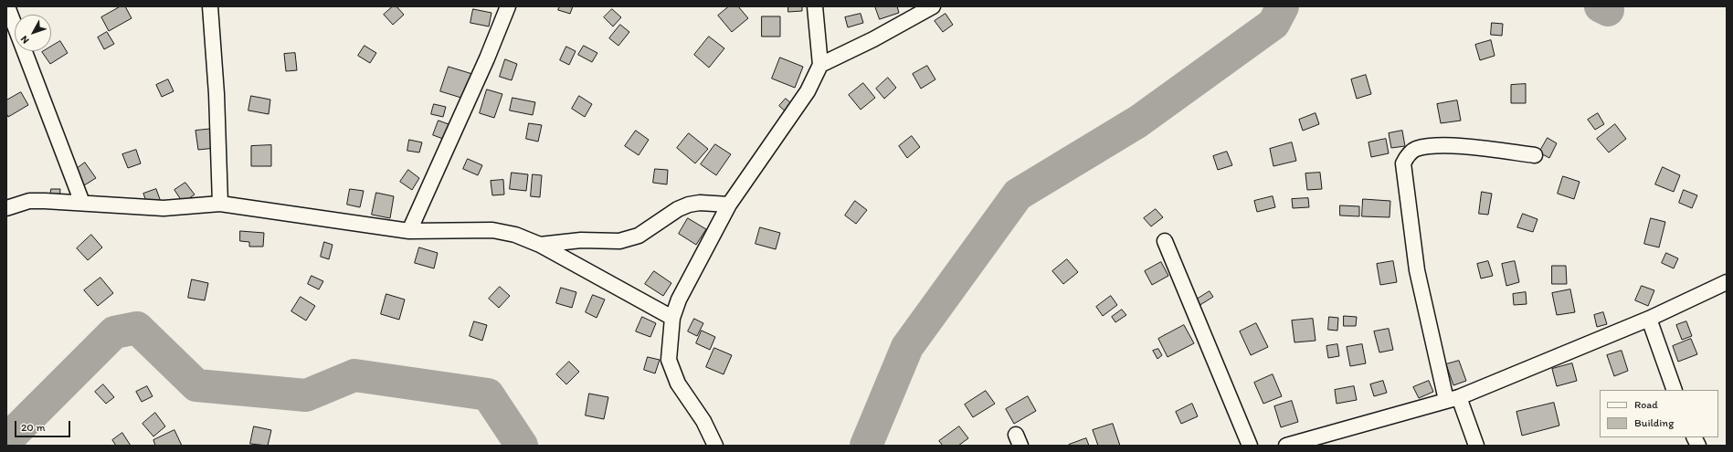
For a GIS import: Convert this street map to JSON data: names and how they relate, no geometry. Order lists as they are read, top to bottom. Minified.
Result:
{"legend":["Road","Building"],"scale_bar":"20 m","north":"bottom left"}
